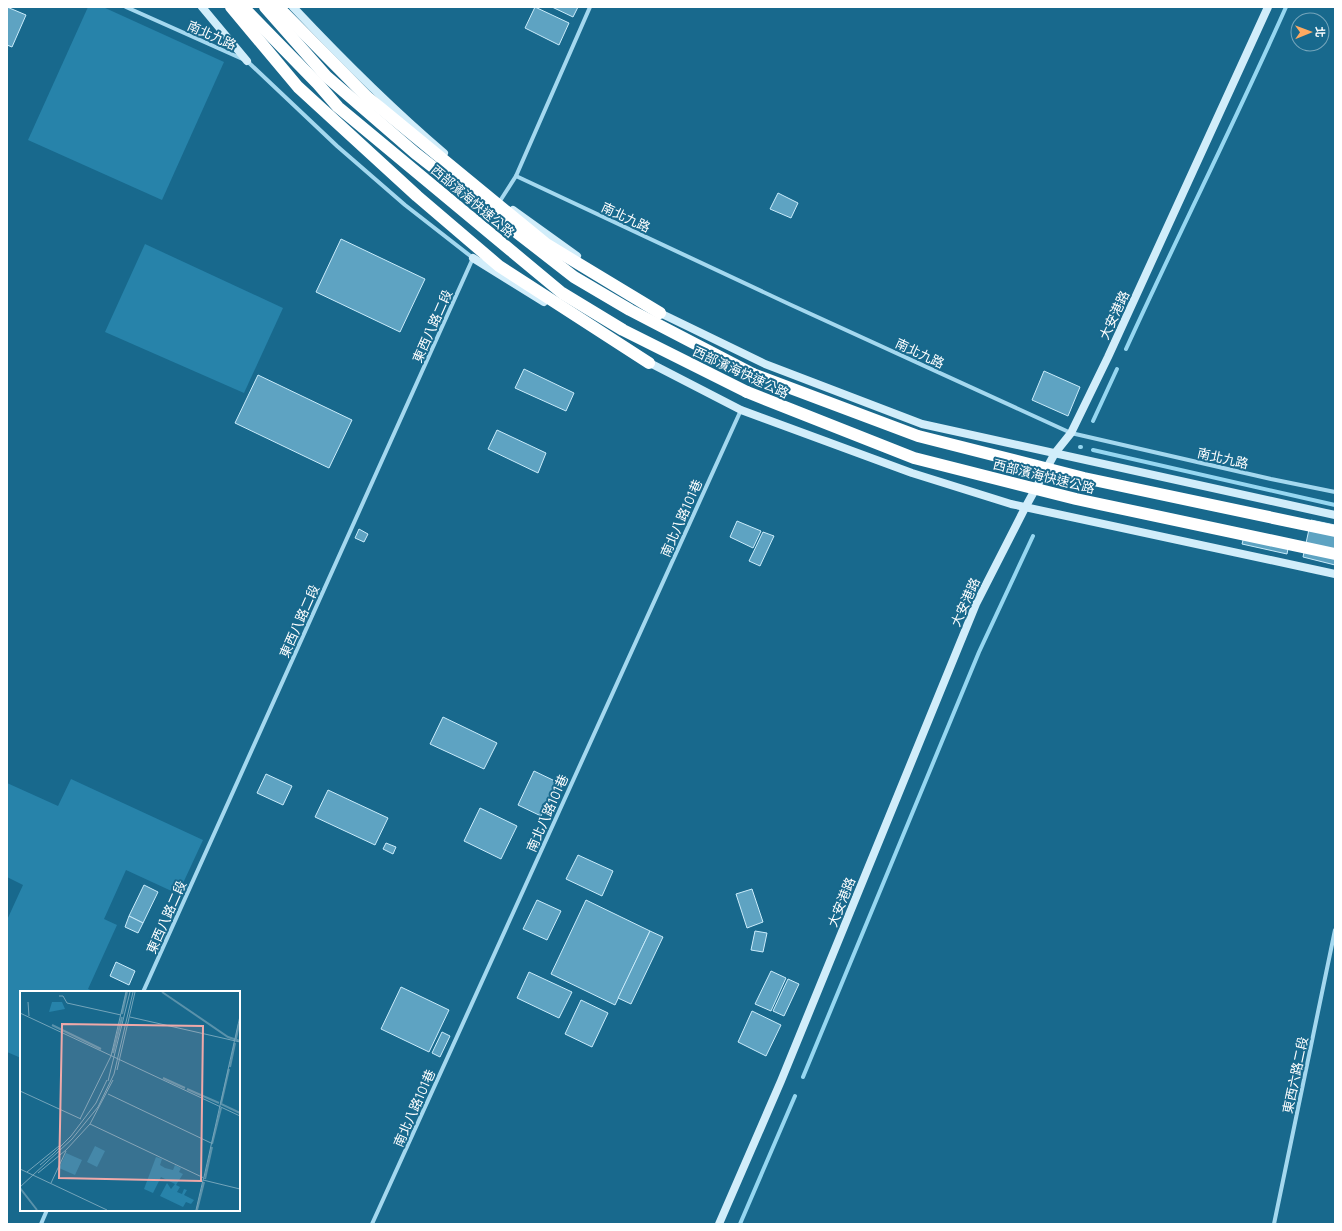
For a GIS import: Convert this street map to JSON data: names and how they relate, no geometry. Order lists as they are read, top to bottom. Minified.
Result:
{"streets":{"highway":["西部濱海快速公路"],"street":["南北九路","大安港路","東西八路二段","南北八路101巷","東西六路二段"]},"crossings":[["南北九路","大安港路"],["南北九路","東西八路二段"]],"north":"right"}
